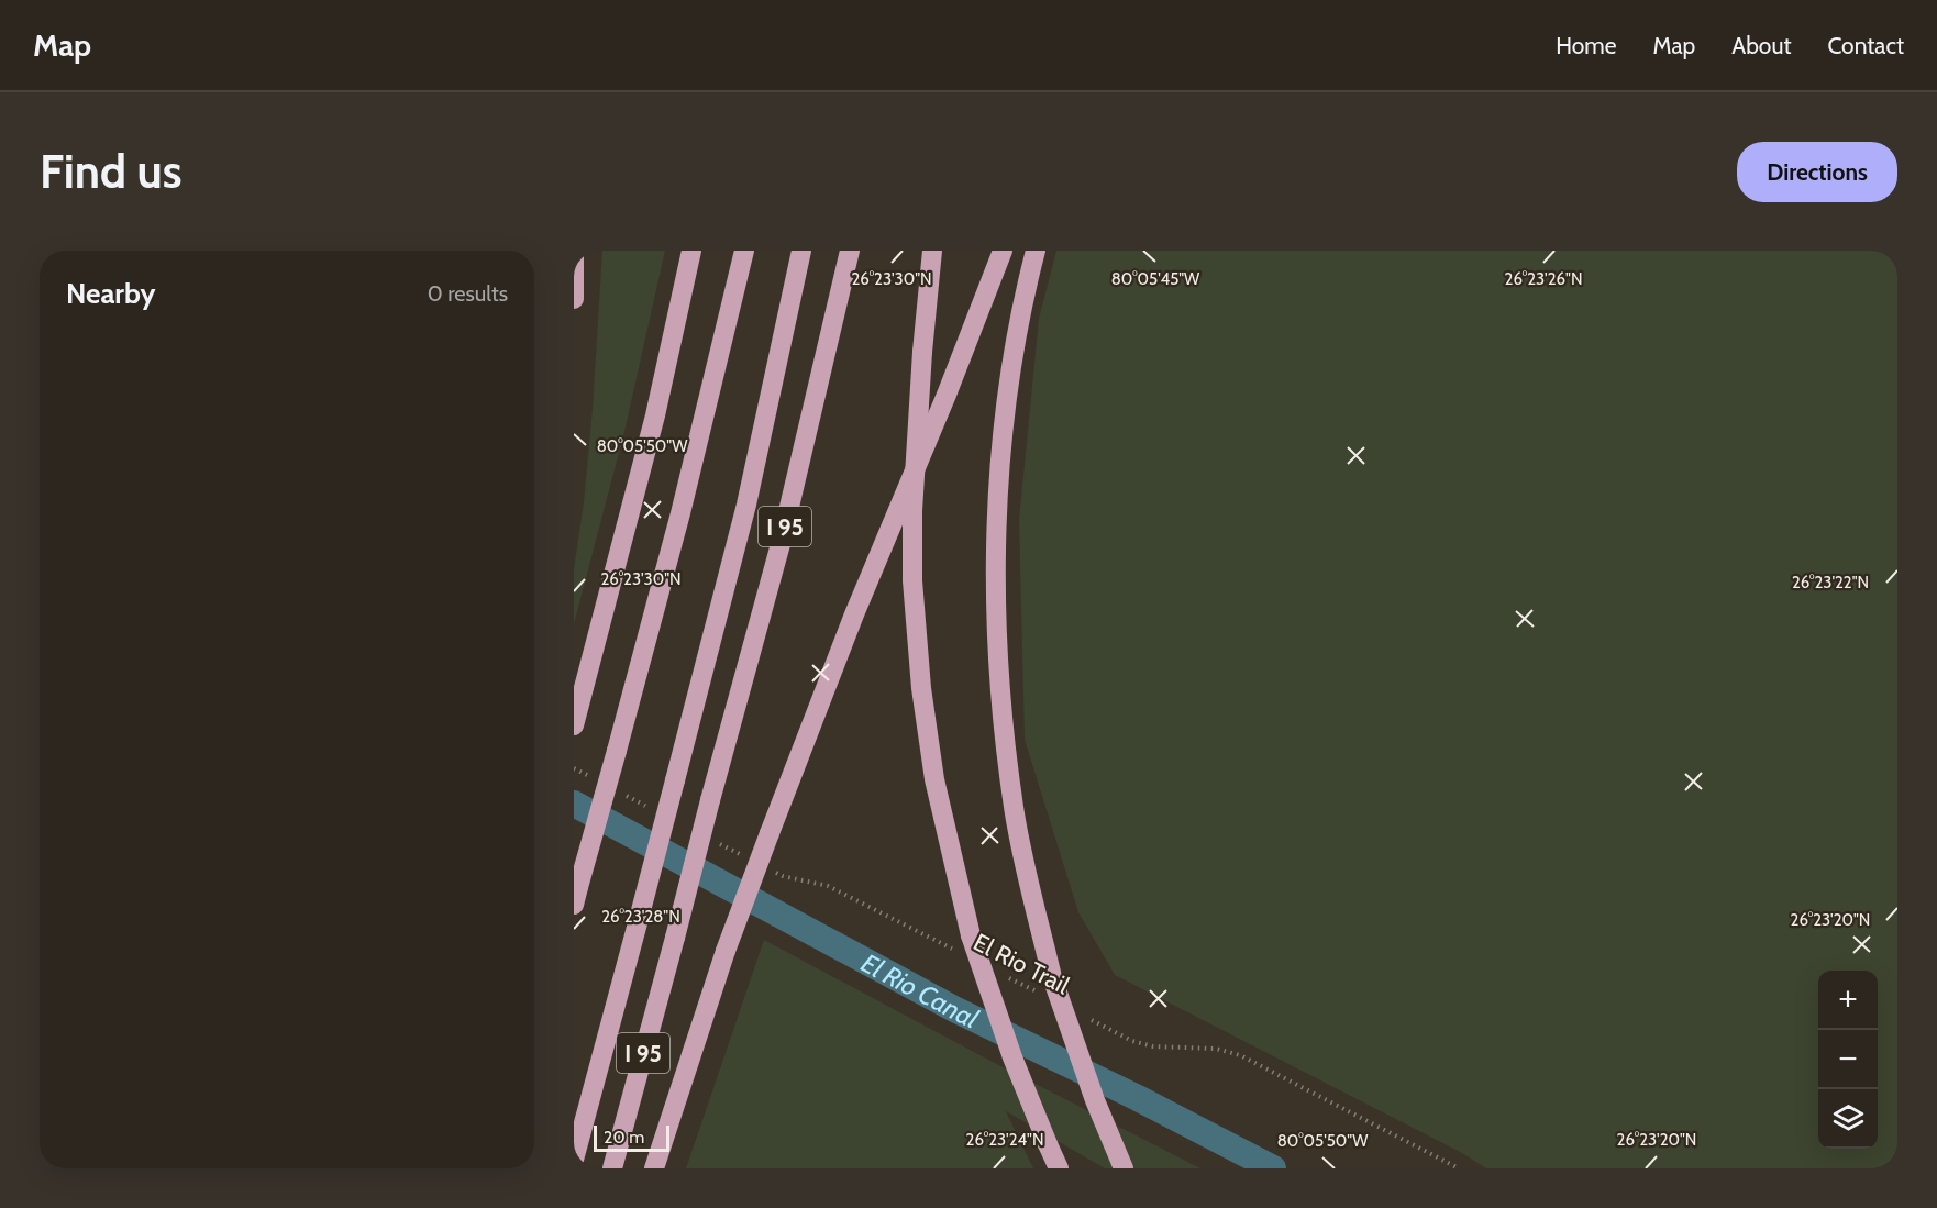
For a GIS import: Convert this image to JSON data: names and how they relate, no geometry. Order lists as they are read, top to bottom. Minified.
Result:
{"streets":{"highway":["I 95"],"path":["El Rio Trail"]},"water":["El Rio Canal"],"scale_bar":"20 m","page":{"header":"Map","nav":["Home","Map","About","Contact"],"buttons":"Directions","title":"Find us","heading":["Nearby","0 results"],"map_buttons":["+","−"],"scale":"20 m"},"coordinates":["80°05'45\"W","26°23'30\"N","26°23'26\"N","80°05'50\"W","26°23'22\"N","26°23'28\"N","26°23'20\"N","26°23'24\"N"]}
